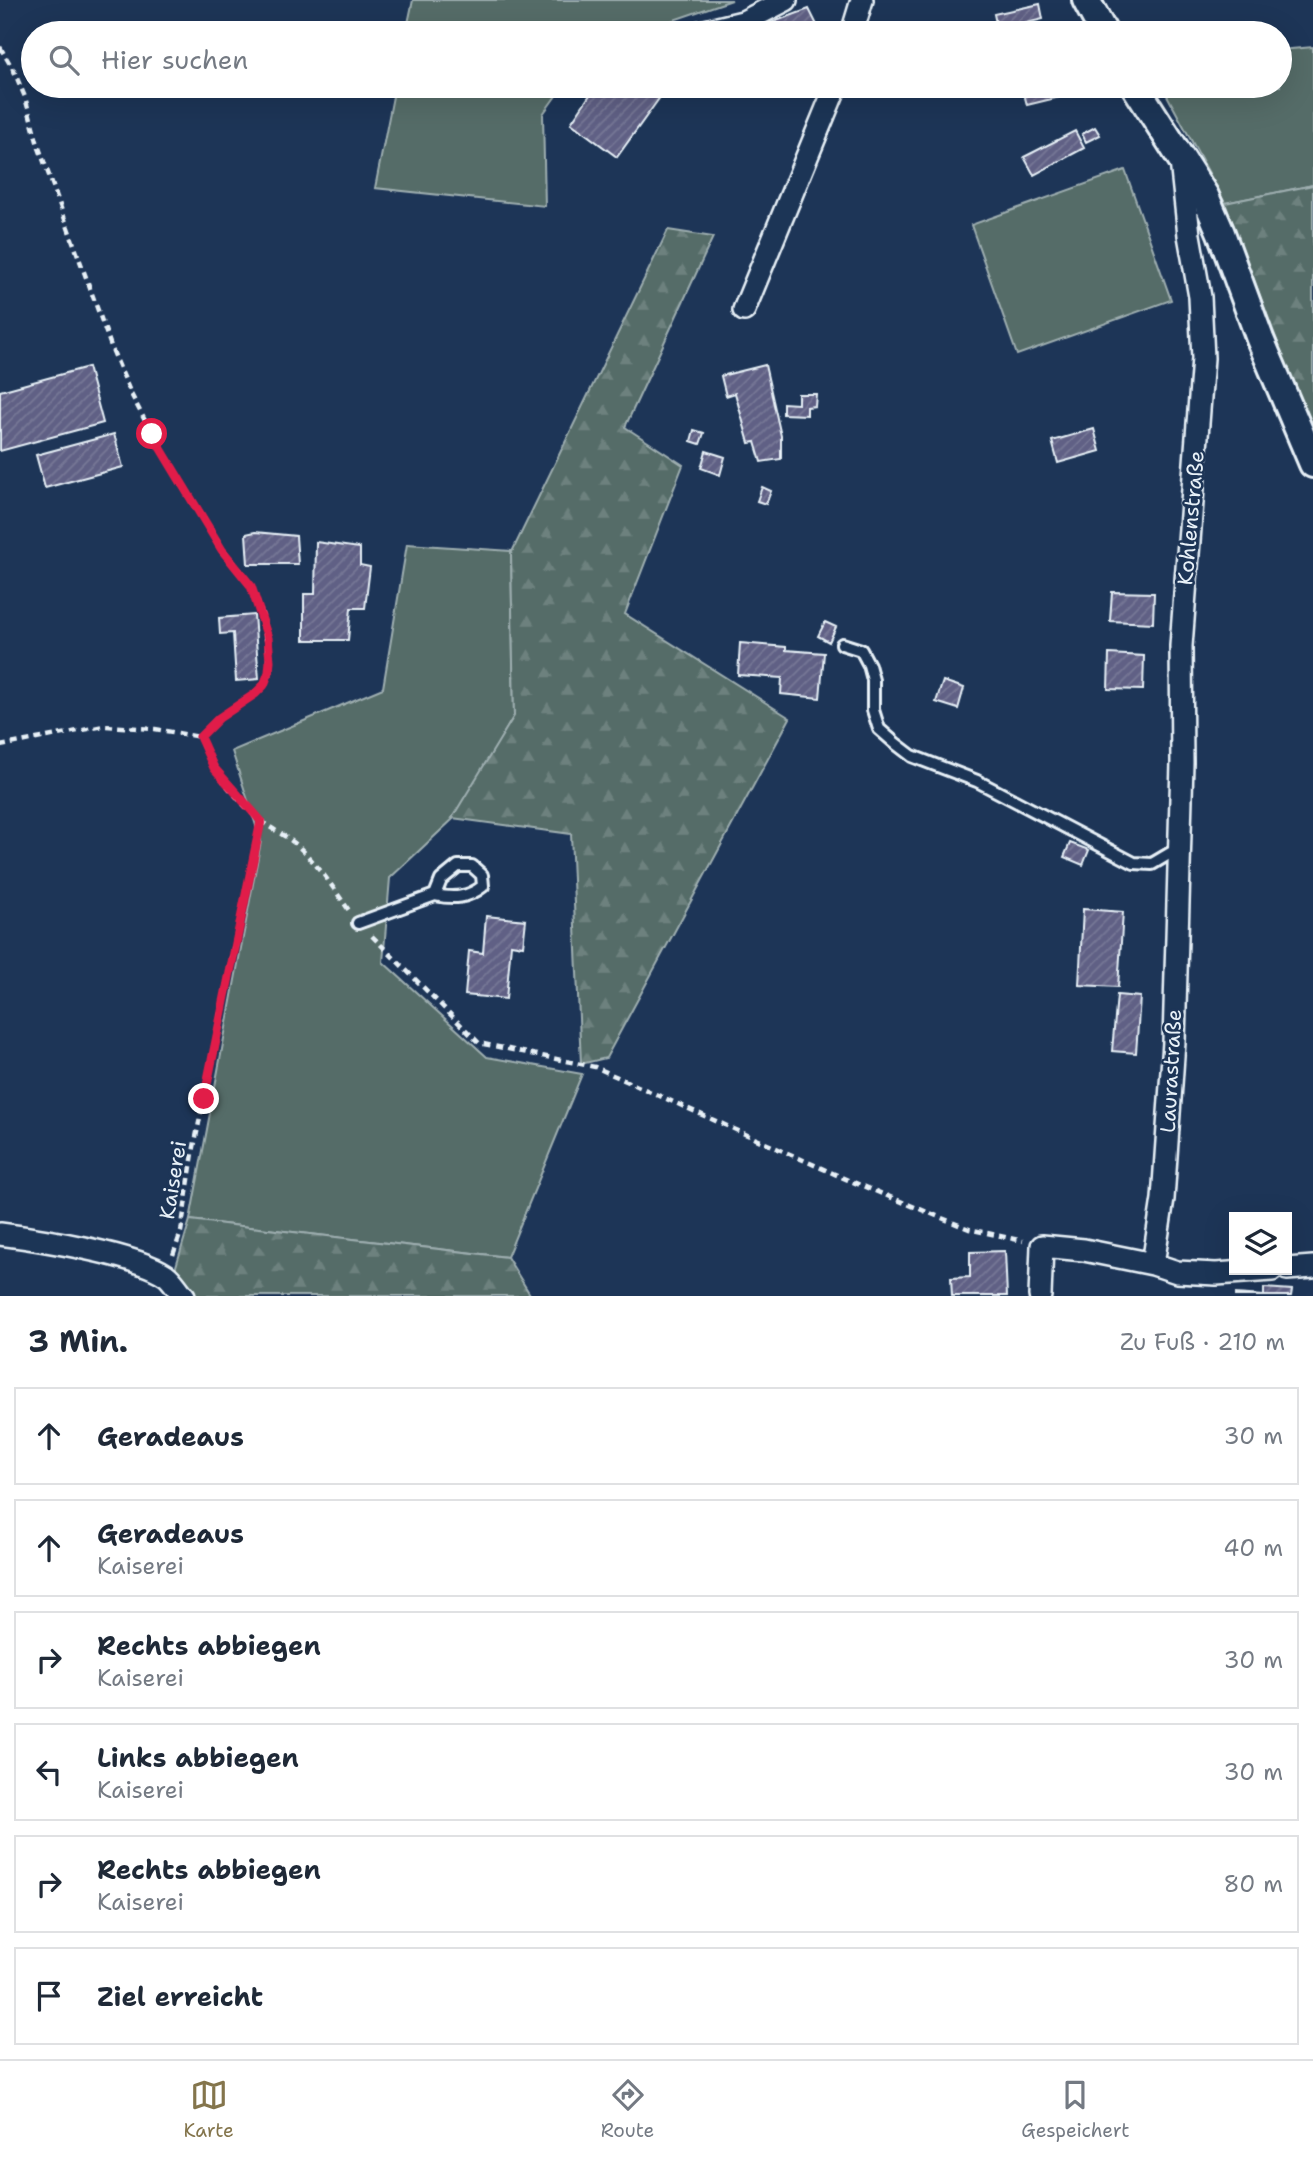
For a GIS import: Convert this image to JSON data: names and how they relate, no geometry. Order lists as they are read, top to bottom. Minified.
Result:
{"streets":{"street":["Kohlenstraße","Laurastraße"],"path":["Kaiserei"]},"crossings":[["Kohlenstraße","Laurastraße"]],"page":{"search":"Hier suchen","heading":["3 Min.","Zu Fuß · 210 m"],"list":[["Geradeaus","30 m"],["Geradeaus","Kaiserei","40 m"],["Rechts abbiegen","Kaiserei","30 m"],["Links abbiegen","Kaiserei","30 m"],["Rechts abbiegen","Kaiserei","80 m"],"Ziel erreicht"],"nav":["Karte","Route","Gespeichert"]}}
